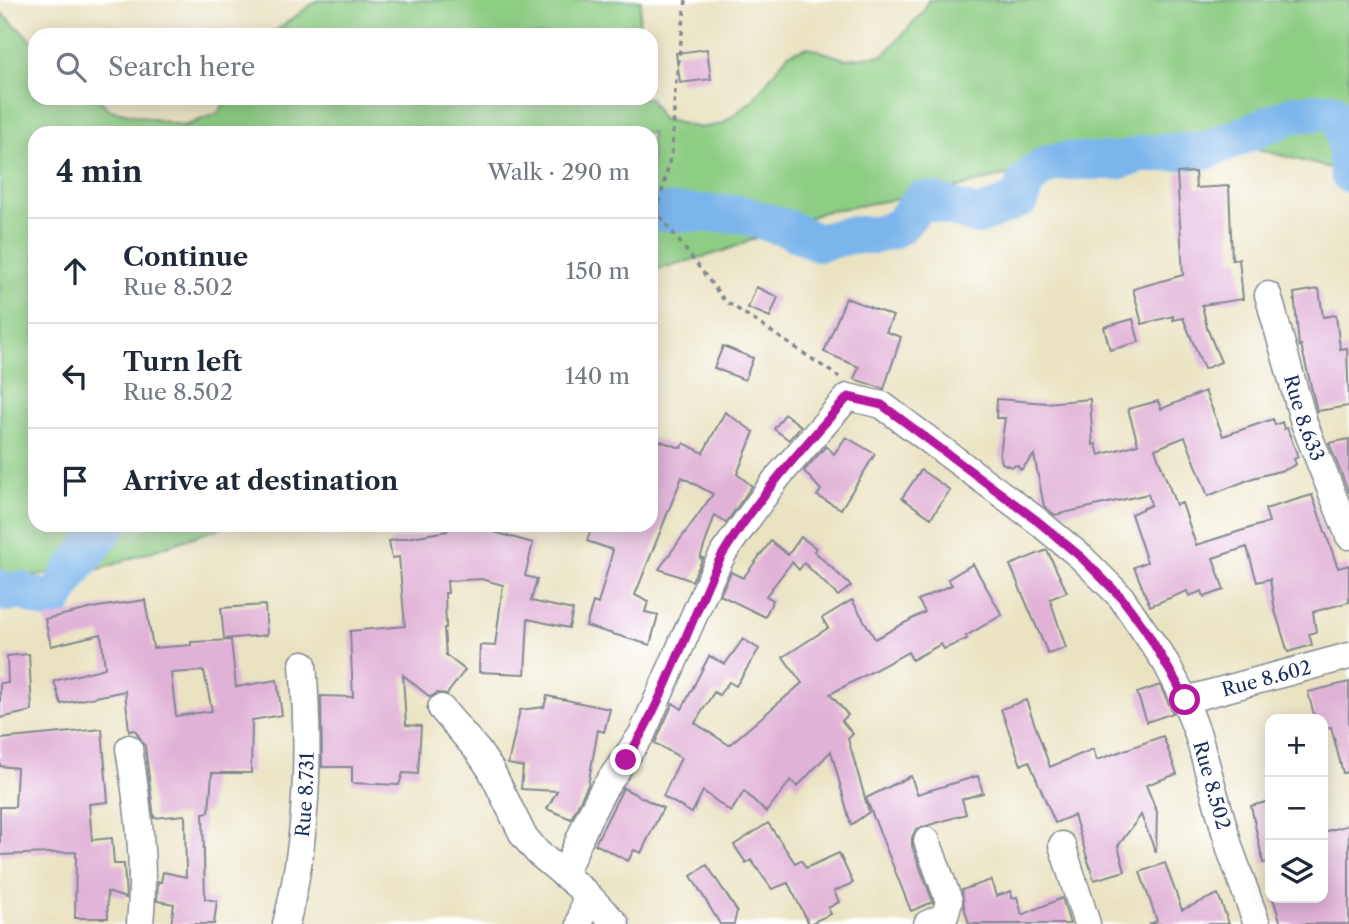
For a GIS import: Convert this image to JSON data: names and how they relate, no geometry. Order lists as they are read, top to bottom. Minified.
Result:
{"streets":{"street":["Rue 8.633","Rue 8.602","Rue 8.502","Rue 8.731"]},"crossings":[["Rue 8.602","Rue 8.502"]],"page":{"search":"Search here","heading":["4 min","Walk · 290 m"],"list":[["Continue","Rue 8.502","150 m"],["Turn left","Rue 8.502","140 m"],"Arrive at destination"],"map_buttons":["+","−"]}}
